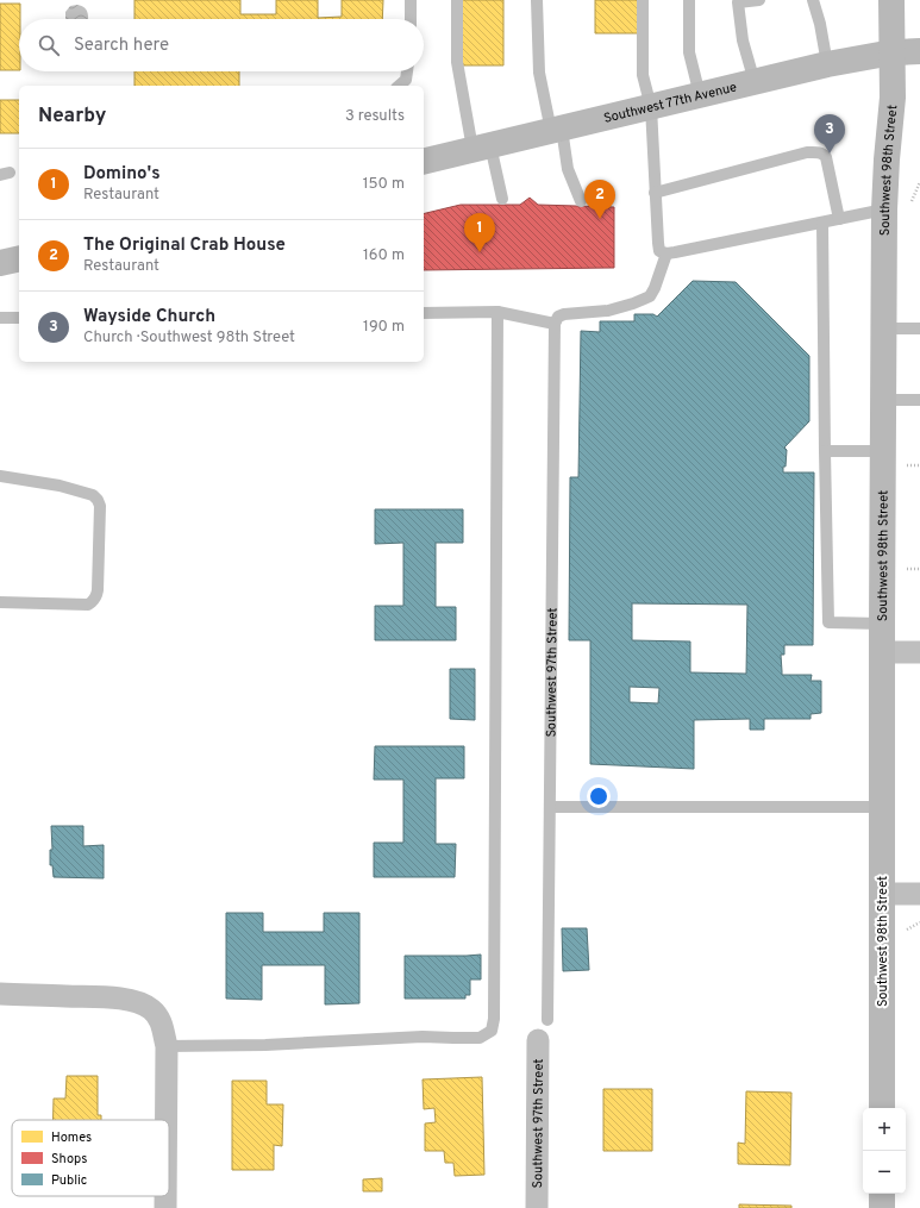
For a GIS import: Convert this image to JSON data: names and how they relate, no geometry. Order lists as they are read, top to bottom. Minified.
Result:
{"streets":{"street":["Southwest 77th Avenue","Southwest 98th Street","Southwest 97th Street"]},"crossings":[["Southwest 77th Avenue","Southwest 98th Street"]],"legend":["Homes","Shops","Public"],"page":{"search":"Search here","heading":["Nearby","3 results"],"pins":["3","2","1"],"list":[{"mark":"1","name":"Domino's","note":"Restaurant","value":"150 m"},{"mark":"2","name":"The Original Crab House","note":"Restaurant","value":"160 m"},{"mark":"3","name":"Wayside Church","note":"Church · Southwest 98th Street","value":"190 m"}],"map_buttons":["+","−"]}}
